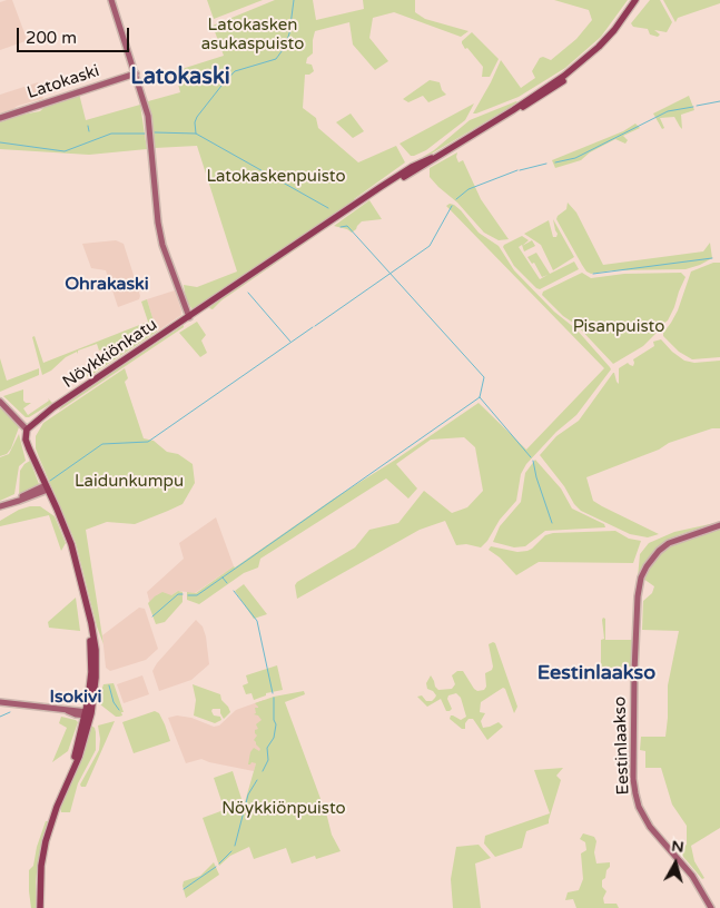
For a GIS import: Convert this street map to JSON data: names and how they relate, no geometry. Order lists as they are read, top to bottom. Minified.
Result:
{"streets":{"main road":["Nöykkiönkatu"],"street":["Latokaski","Eestinlaakso"]},"districts":["Latokaski","Ohrakaski","Eestinlaakso","Isokivi"],"parks":["Latokasken asukaspuisto","Latokaskenpuisto","Pisanpuisto","Laidunkumpu","Nöykkiönpuisto"],"scale_bar":"200 m","north":"top"}
